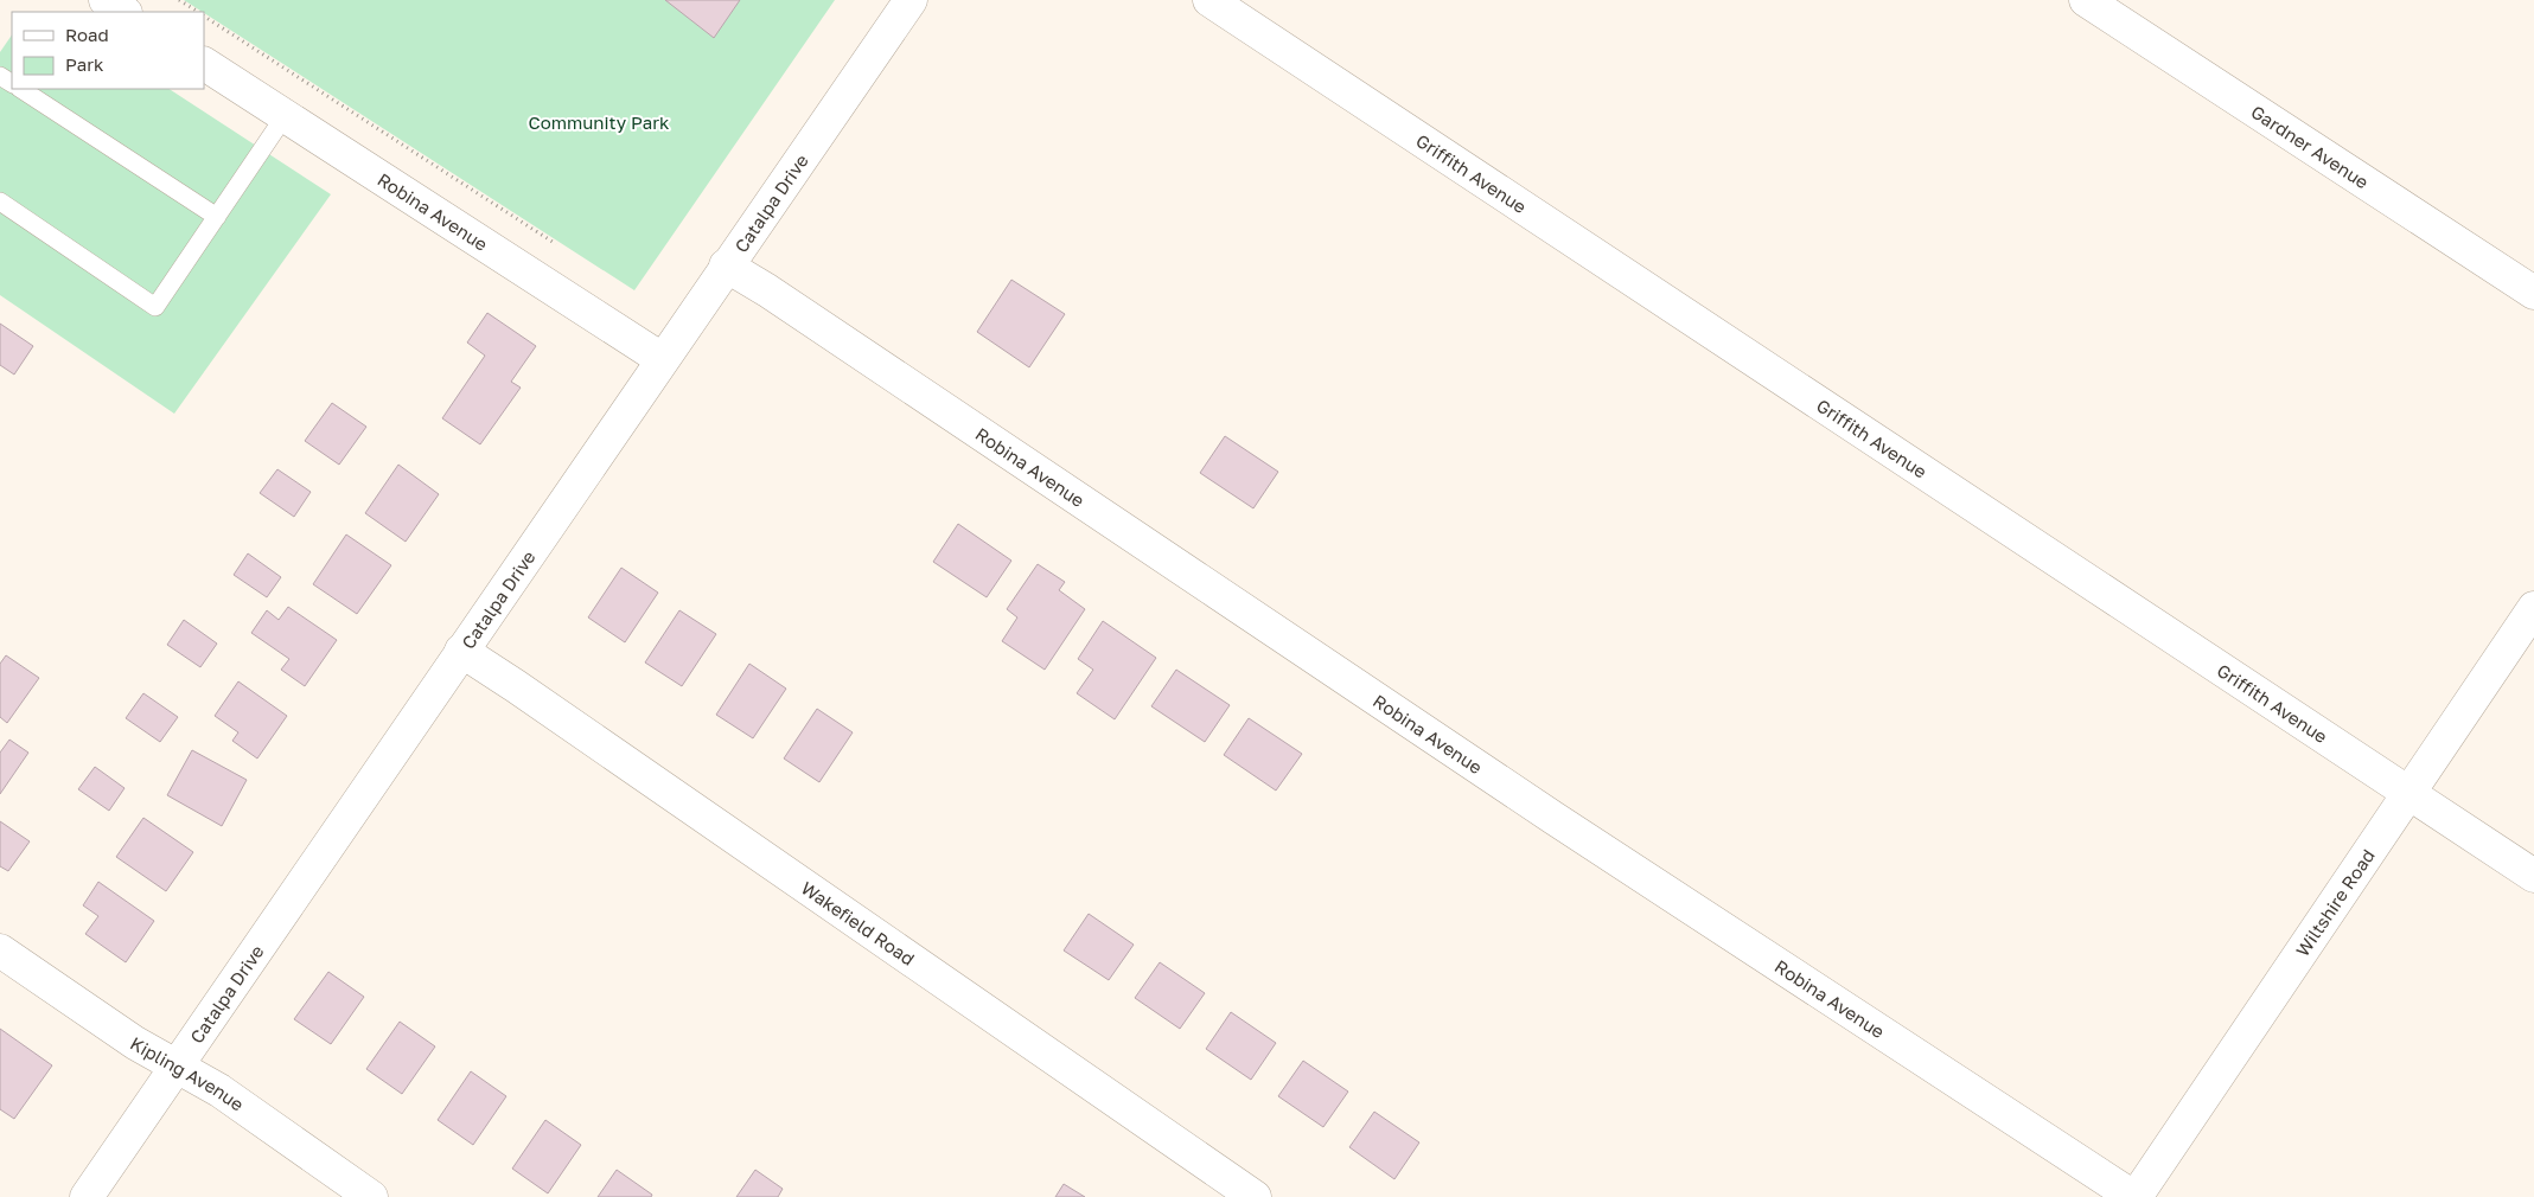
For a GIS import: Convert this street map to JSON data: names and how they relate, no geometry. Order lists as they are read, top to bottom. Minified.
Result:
{"streets":{"street":["Gardner Avenue","Griffith Avenue","Catalpa Drive","Robina Avenue","Wiltshire Road","Wakefield Road","Kipling Avenue"]},"crossings":[["Griffith Avenue","Wiltshire Road"],["Catalpa Drive","Robina Avenue"],["Catalpa Drive","Wakefield Road"],["Catalpa Drive","Kipling Avenue"],["Robina Avenue","Wiltshire Road"]],"parks":["Community Park"],"legend":["Road","Park"]}
